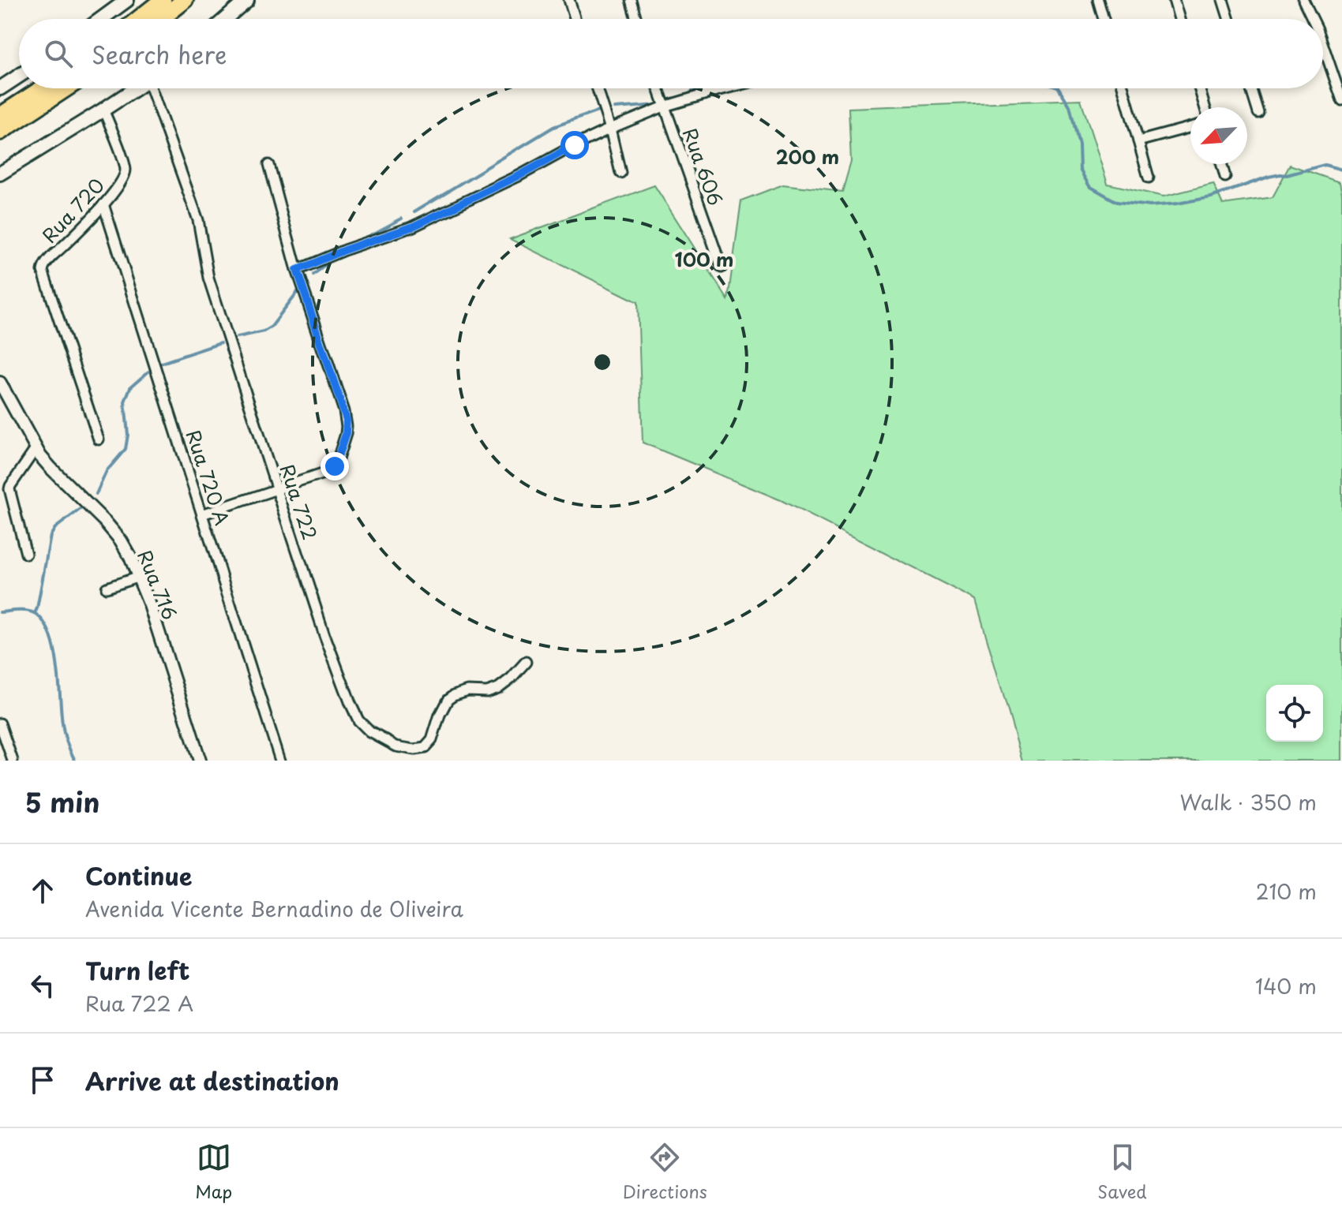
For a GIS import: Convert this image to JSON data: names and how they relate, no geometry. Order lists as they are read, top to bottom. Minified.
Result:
{"streets":{"street":["Rua 606","Rua 720","Rua 720 A","Rua 722","Rua 716"]},"crossings":[["Rua 720","Rua 720 A"]],"north":"bottom left","page":{"search":"Search here","heading":["5 min","Walk · 350 m"],"list":[["Continue","Avenida Vicente Bernadino de Oliveira","210 m"],["Turn left","Rua 722 A","140 m"],"Arrive at destination"],"nav":["Map","Directions","Saved"]},"rings":["200 m","100 m"]}
